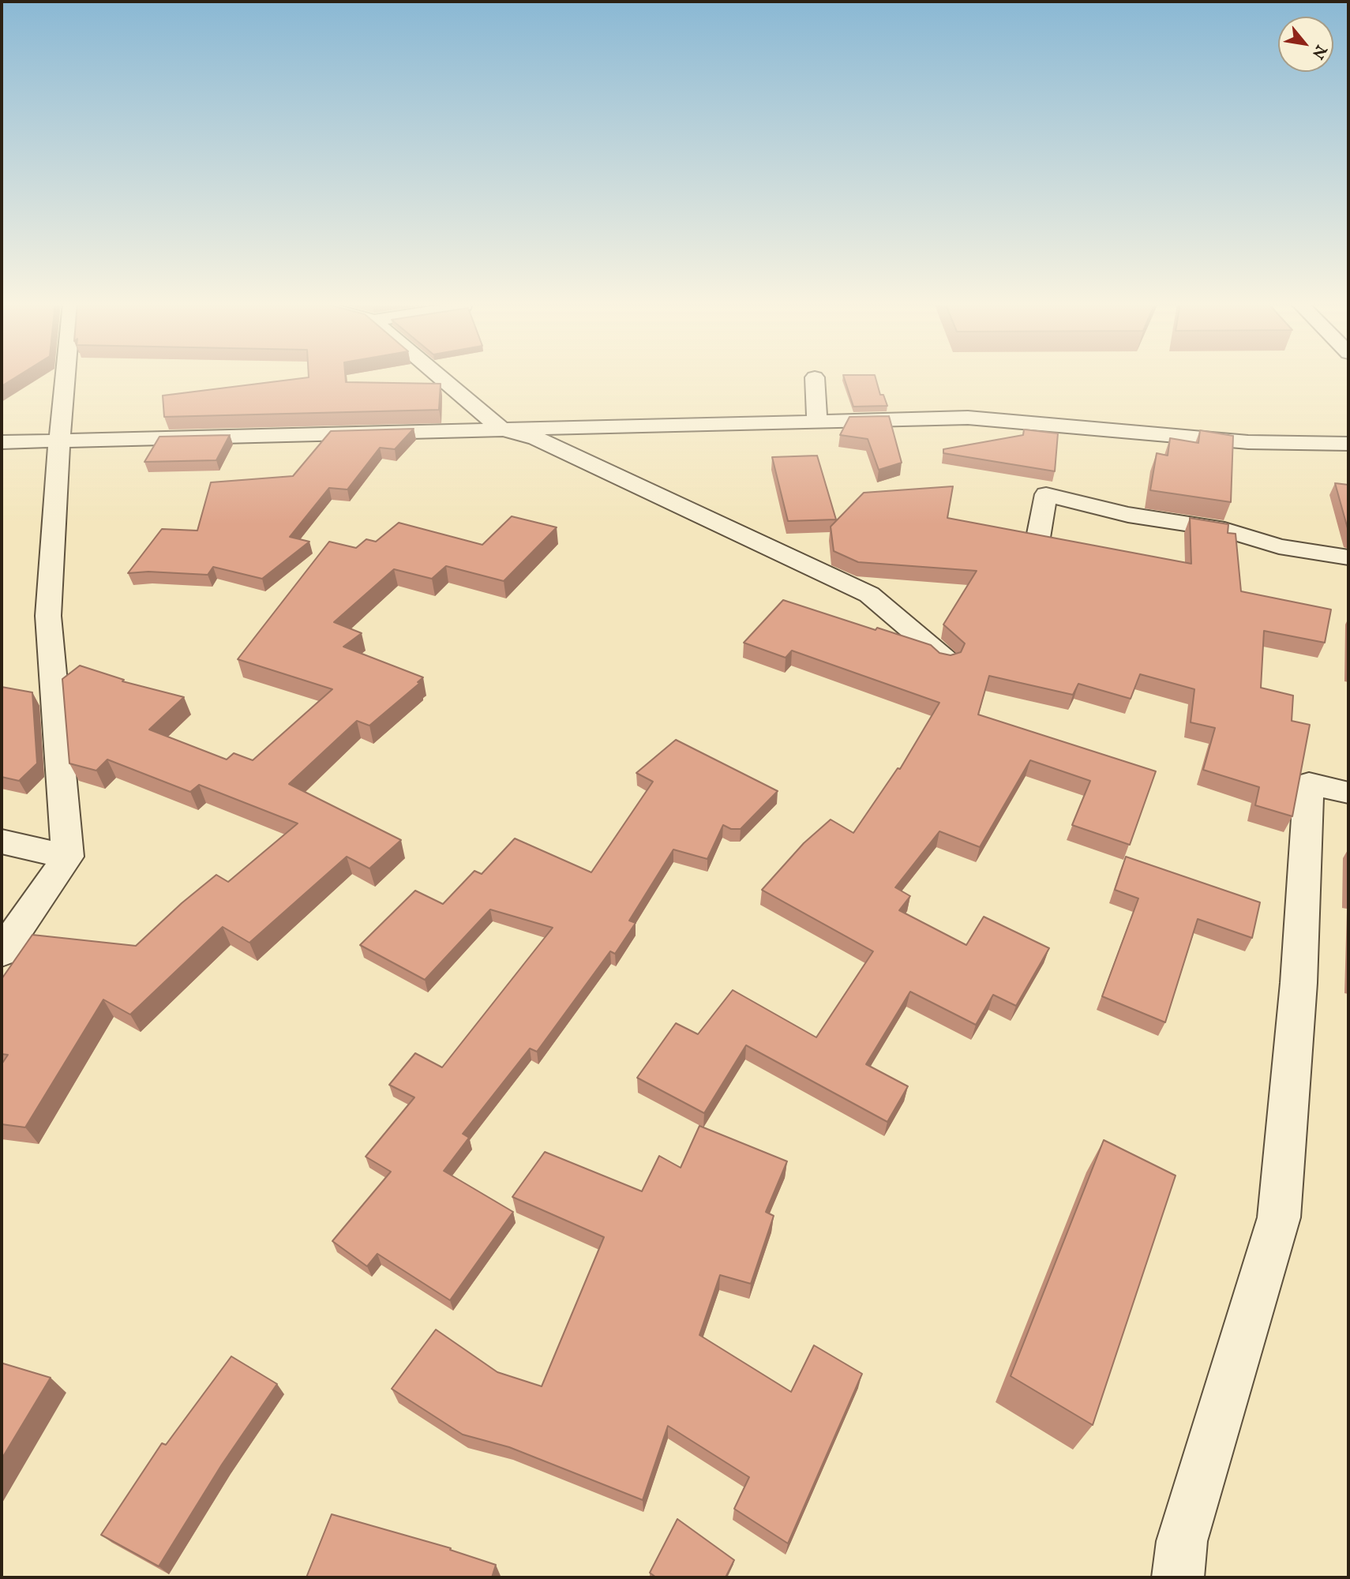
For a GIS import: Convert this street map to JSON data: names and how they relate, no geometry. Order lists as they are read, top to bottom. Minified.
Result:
{"north":"bottom right"}
